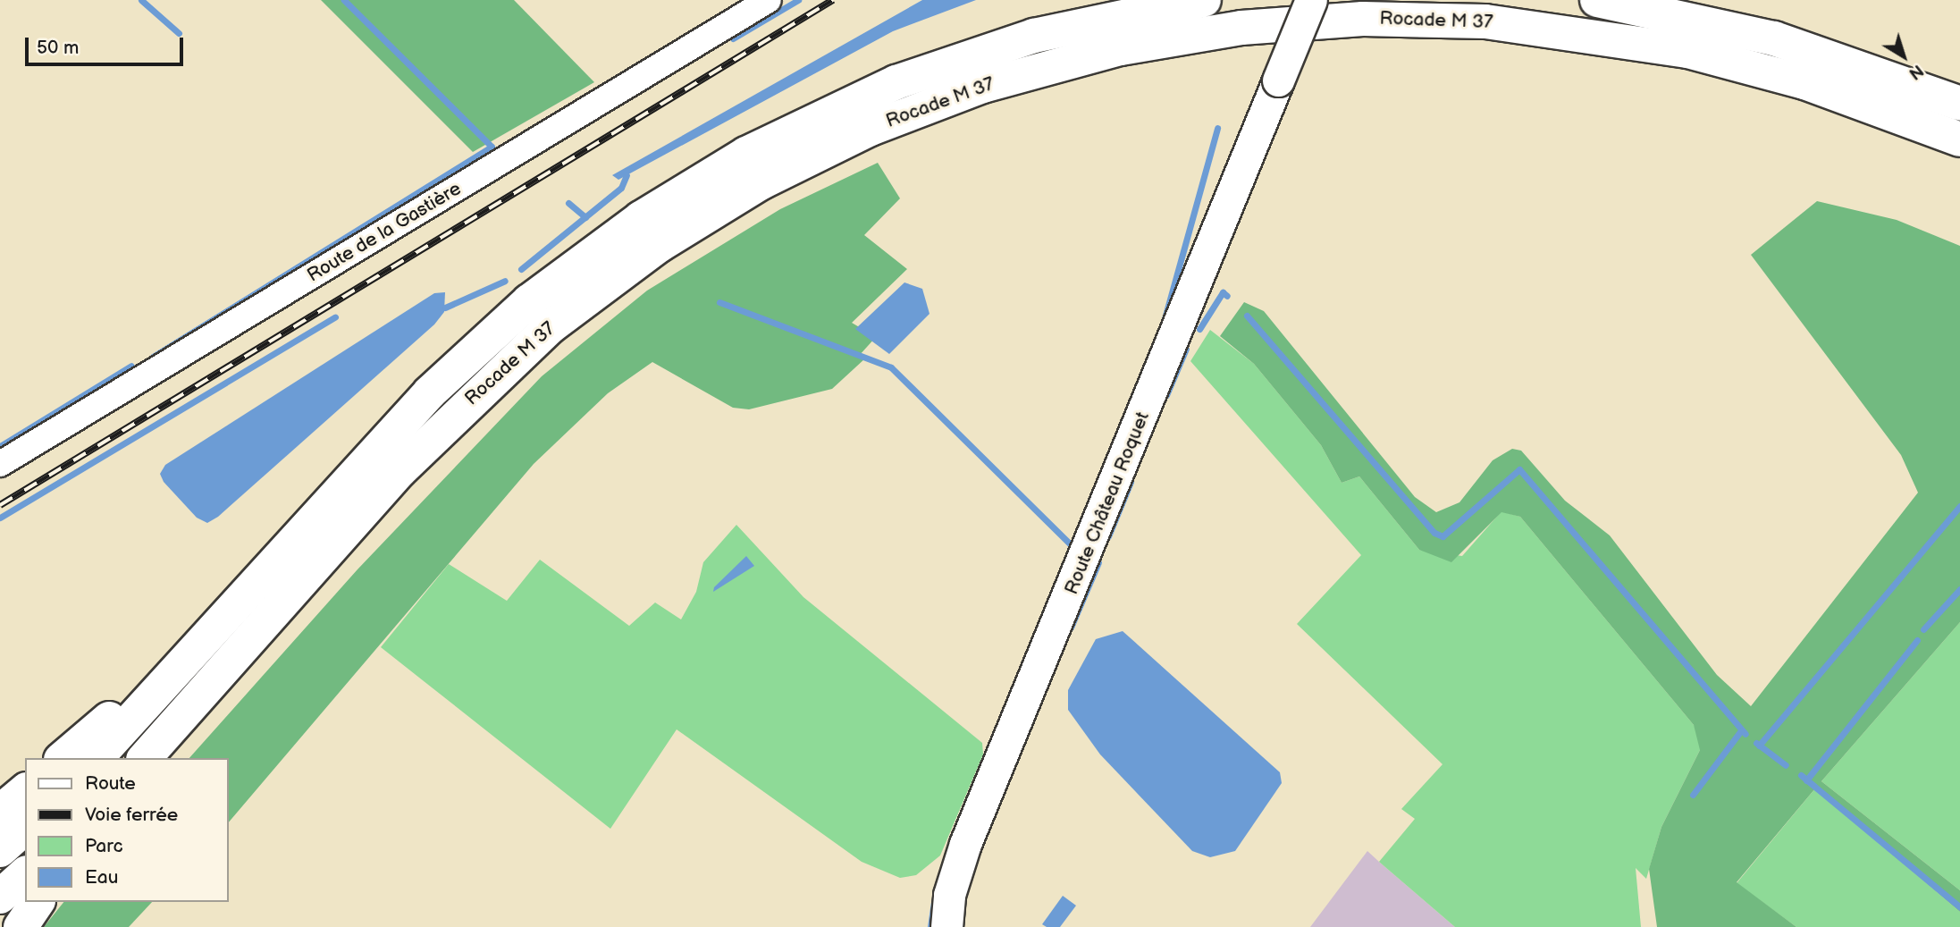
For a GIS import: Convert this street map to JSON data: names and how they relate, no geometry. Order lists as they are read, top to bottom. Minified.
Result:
{"streets":{"highway":["Rocade M 37"],"street":["Route de la Gastière","Route Château Roquet"]},"legend":["Route","Voie ferrée","Parc","Eau"],"scale_bar":"50 m","north":"bottom right"}
